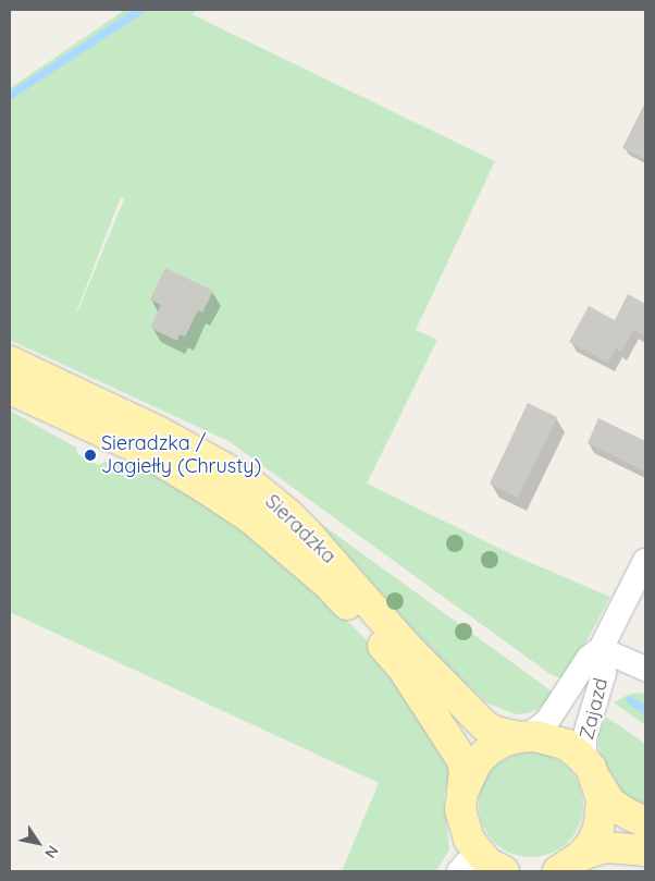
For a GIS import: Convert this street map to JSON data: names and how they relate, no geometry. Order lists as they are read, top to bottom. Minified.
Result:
{"streets":{"main road":["Sieradzka"],"street":["Zajazd"]},"crossings":[["Sieradzka","Zajazd"]],"places":["Sieradzka / Jagiełły (Chrusty)"],"north":"bottom right"}
